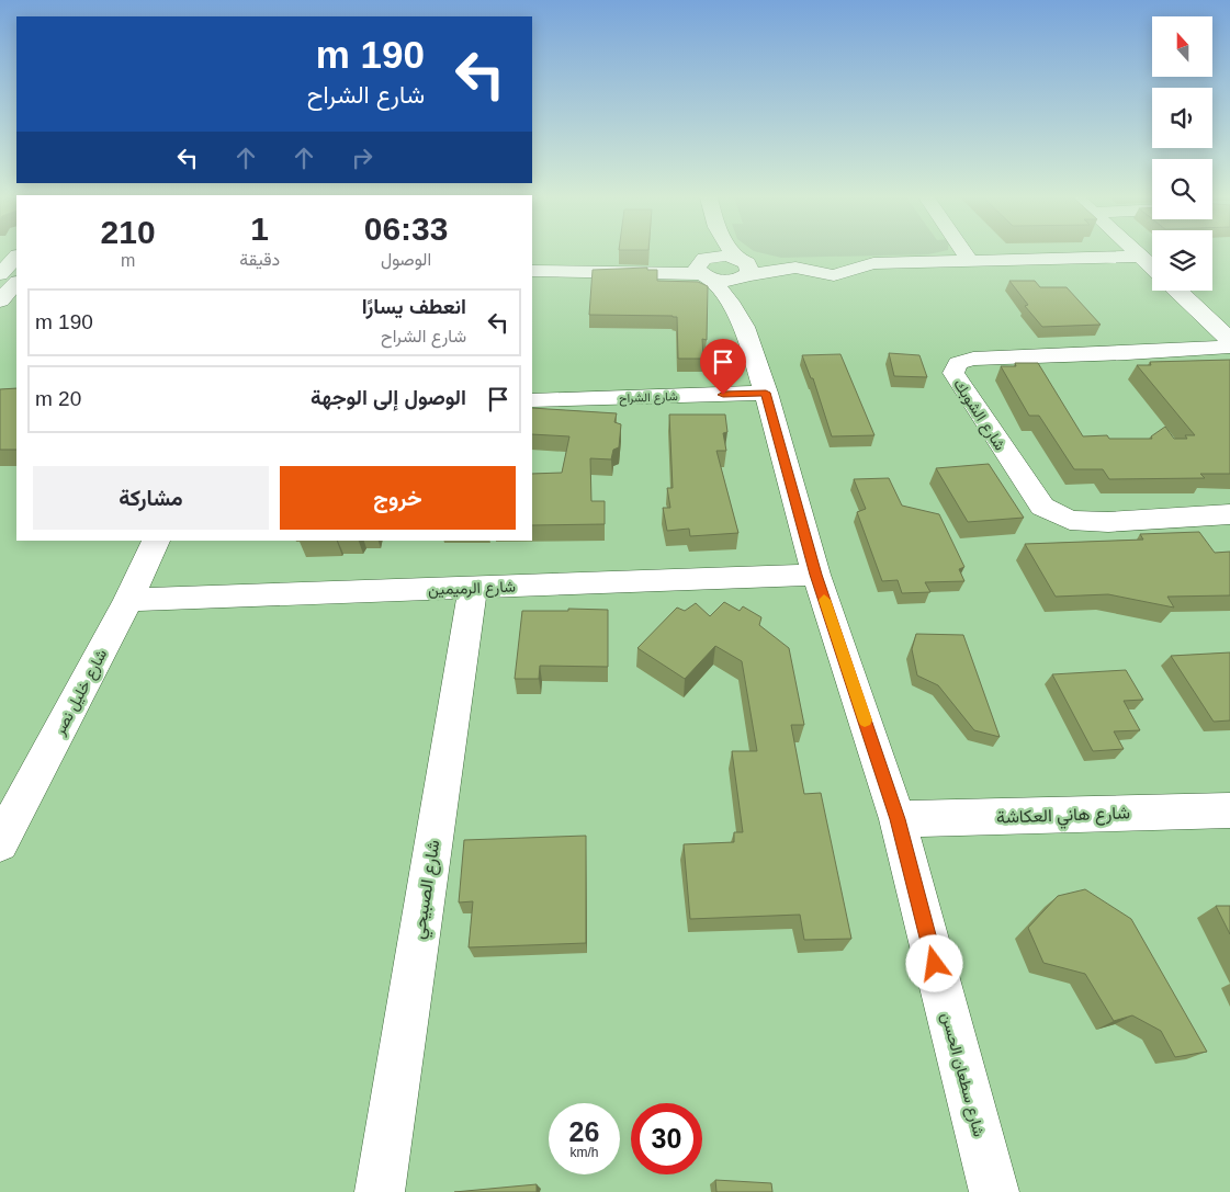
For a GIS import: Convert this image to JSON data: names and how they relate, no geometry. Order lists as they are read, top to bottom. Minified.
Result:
{"streets":{"street":["شارع الشراح","شارع الشوبك","شارع الرميمين","شارع خليل نصر","شارع هاني العكاشة","شارع الصبيحي","شارع سطعان الحسن"]},"crossings":[["شارع الشراح","شارع سطعان الحسن"],["شارع الرميمين","شارع خليل نصر"],["شارع الرميمين","شارع الصبيحي"],["شارع الرميمين","شارع سطعان الحسن"],["شارع هاني العكاشة","شارع سطعان الحسن"]],"north":"top","page":{"turn":["190 m","شارع الشراح"],"eta":["06:33","الوصول","1","دقيقة","210","m"],"list":[{"name":"انعطف يسارًا","note":"شارع الشراح","value":"190 m"},{"name":"الوصول إلى الوجهة","value":"20 m"}],"buttons":["خروج","مشاركة"],"speed":"26 km/h","limit":"30"}}
